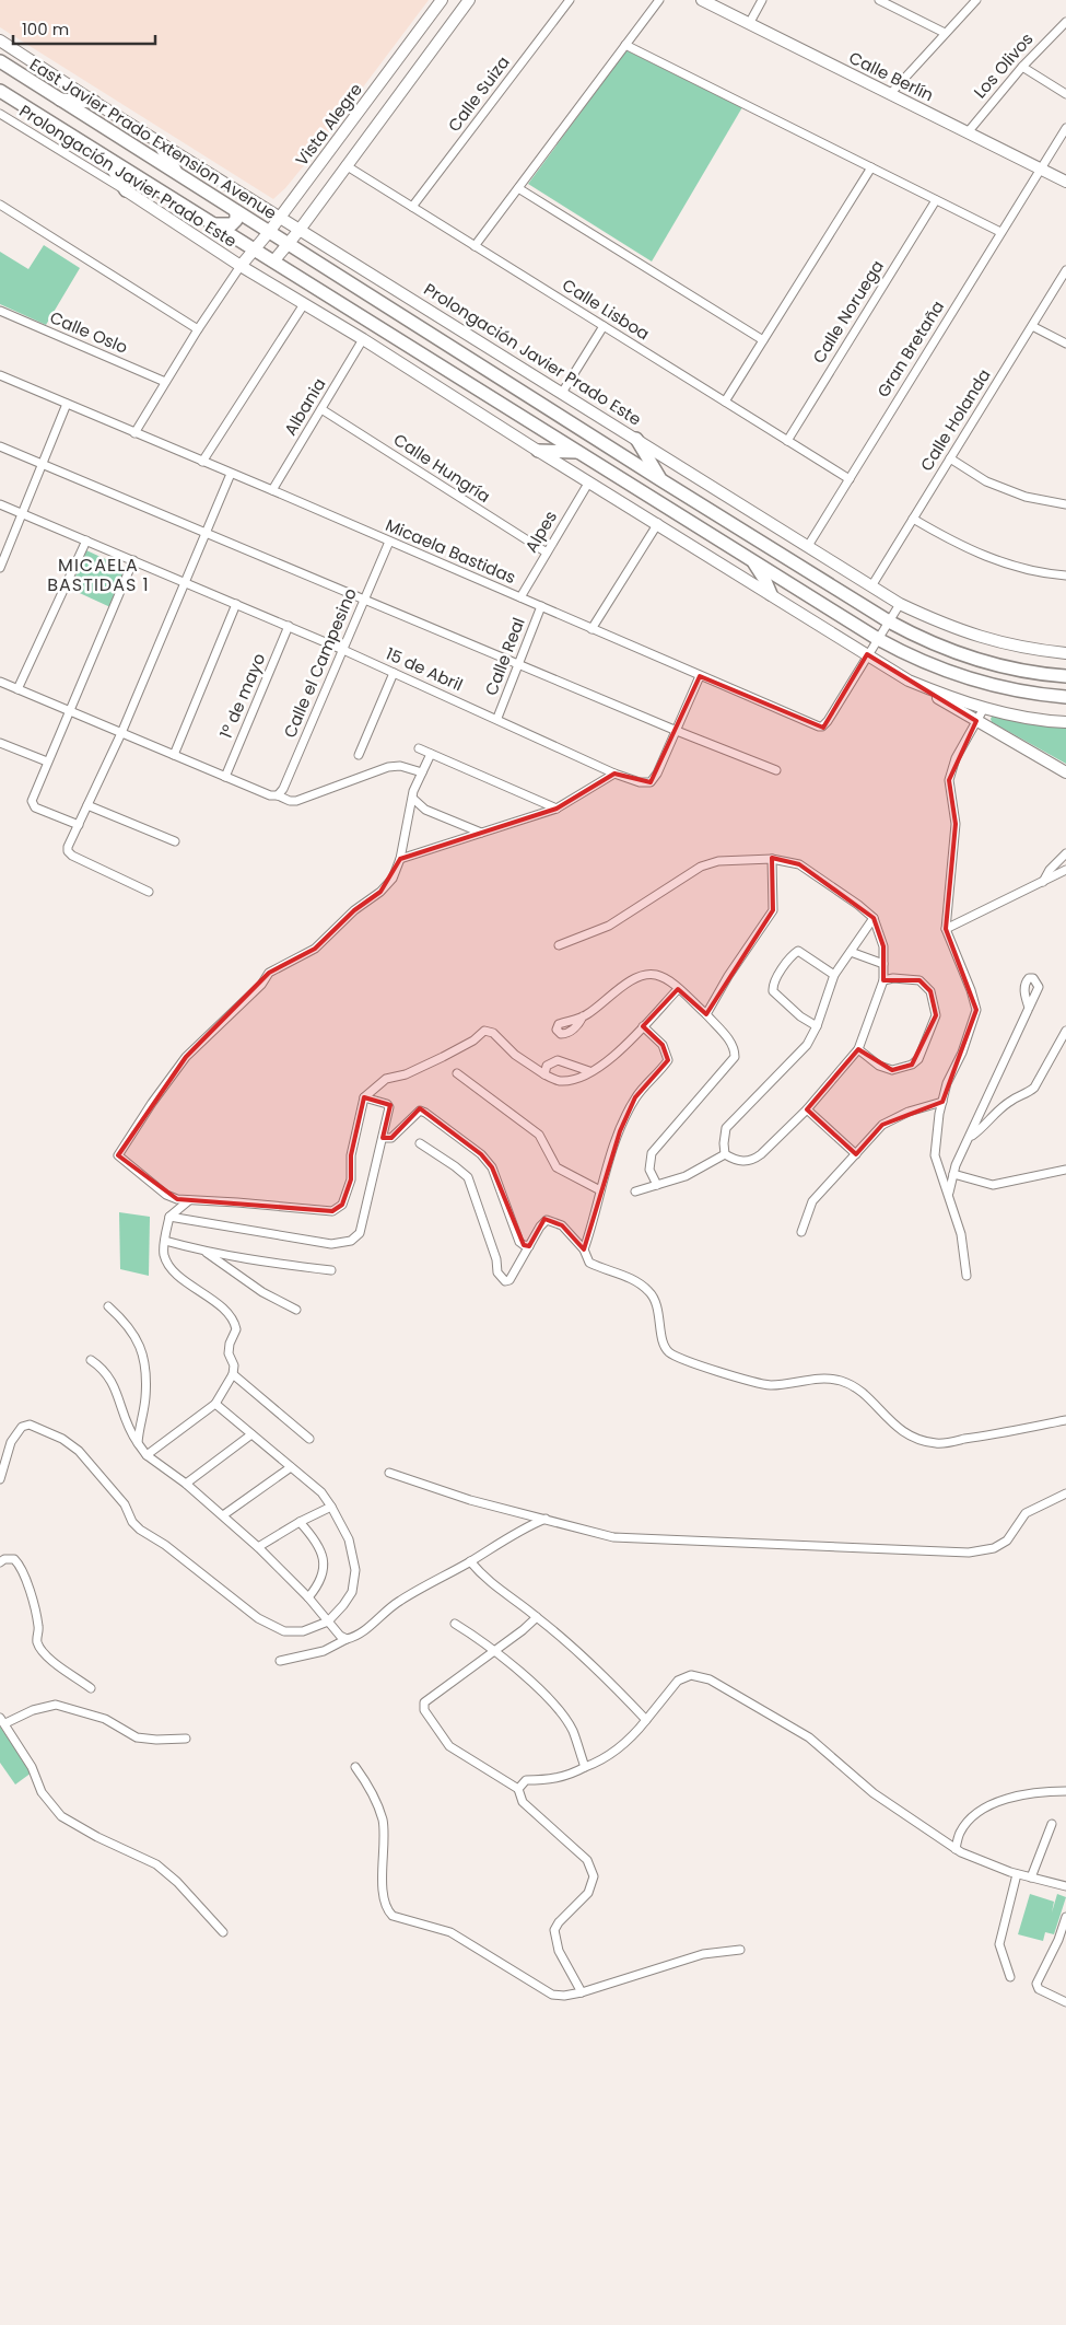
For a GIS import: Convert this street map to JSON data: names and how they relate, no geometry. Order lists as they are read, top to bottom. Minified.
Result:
{"streets":{"main road":["East Javier Prado Extension Avenue","Prolongación Javier Prado Este"],"street":["Los Olivos","Calle Berlín","Calle Suiza","Vista Alegre","Calle Lisboa","Calle Noruega","Calle Oslo","Gran Bretaña","Albania","Calle Holanda","Calle Hungría","Alpes","Micaela Bastidas","Calle Real","Calle el Campesino","15 de Abril","1º de mayo"]},"crossings":[["Los Olivos","Calle Berlín"],["Calle Berlín","Gran Bretaña"],["Calle Suiza","Calle Lisboa"],["Vista Alegre","East Javier Prado Extension Avenue"],["Vista Alegre","Prolongación Javier Prado Este"],["Prolongación Javier Prado Este","Gran Bretaña"],["Prolongación Javier Prado Este","Albania"],["Prolongación Javier Prado Este","Calle Holanda"],["Prolongación Javier Prado Este","Alpes"],["Prolongación Javier Prado Este","Micaela Bastidas"],["Calle Lisboa","Calle Noruega"],["Calle Lisboa","Gran Bretaña"],["Albania","Calle Hungría"],["Albania","Micaela Bastidas"],["Calle Hungría","Alpes"],["Alpes","Micaela Bastidas"],["Micaela Bastidas","Calle Real"],["Micaela Bastidas","Calle el Campesino"],["Calle Real","15 de Abril"],["Calle el Campesino","15 de Abril"],["15 de Abril","1º de mayo"]],"districts":["MICAELA BASTIDAS 1"],"scale_bar":"100 m"}
